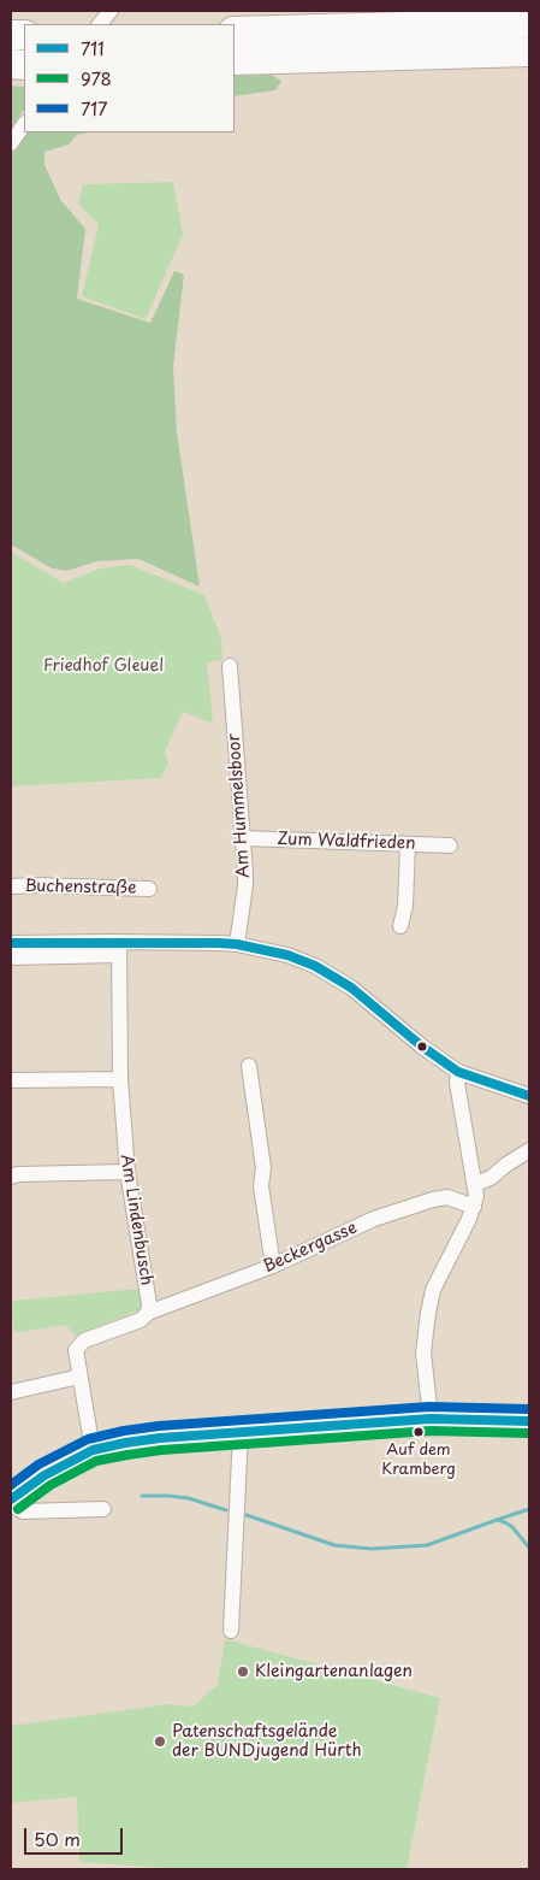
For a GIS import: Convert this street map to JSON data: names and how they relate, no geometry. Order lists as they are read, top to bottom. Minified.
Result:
{"streets":{"street":["Am Hummelsboor","Zum Waldfrieden","Buchenstraße","Am Lindenbusch","Beckergasse"]},"crossings":[["Am Hummelsboor","Zum Waldfrieden"],["Am Lindenbusch","Beckergasse"]],"parks":["Friedhof Gleuel"],"places":["Auf dem Kramberg","Kleingartenanlagen","Patenschaftsgelände der BUNDjugend Hürth"],"lines":["transit line 711","transit line 717","transit line 978"],"legend":["711","978","717"],"scale_bar":"50 m"}
